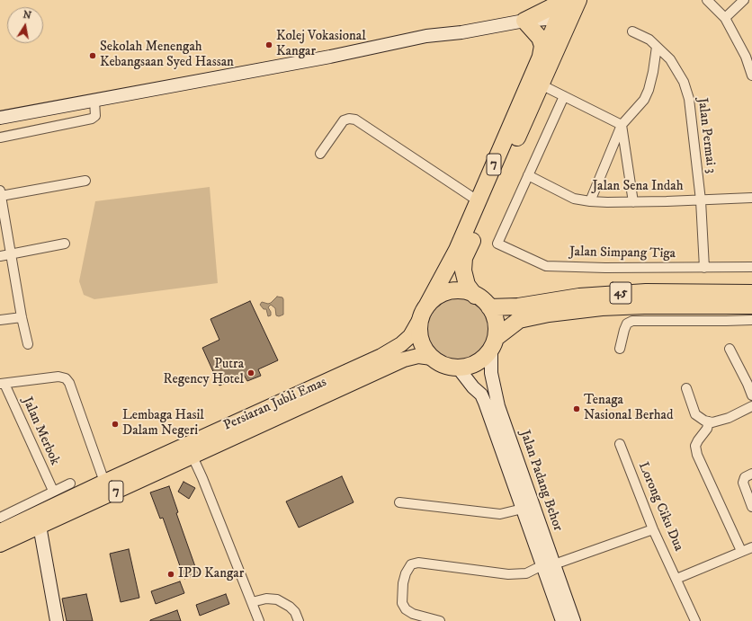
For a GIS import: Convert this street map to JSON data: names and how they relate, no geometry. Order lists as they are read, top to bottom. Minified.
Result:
{"streets":{"highway":["7","45"],"main road":["Persiaran Jubli Emas"],"street":["Jalan Permai 3","Jalan Sena Indah","Jalan Simpang Tiga","Jalan Merbok","Jalan Padang Behor","Lorong Ciku Dua"]},"crossings":[["Jalan Permai 3","Jalan Sena Indah"],["Jalan Permai 3","Jalan Simpang Tiga"],["7","45"],["7","Persiaran Jubli Emas"],["7","Jalan Padang Behor"],["Jalan Sena Indah","Jalan Simpang Tiga"],["45","Persiaran Jubli Emas"],["45","Jalan Padang Behor"],["Persiaran Jubli Emas","Jalan Padang Behor"]],"places":["Kolej Vokasional Kangar","Sekolah Menengah Kebangsaan Syed Hassan","Putra Regency Hotel","Tenaga Nasional Berhad","Lembaga Hasil Dalam Negeri","IPD Kangar"],"north":"top"}
